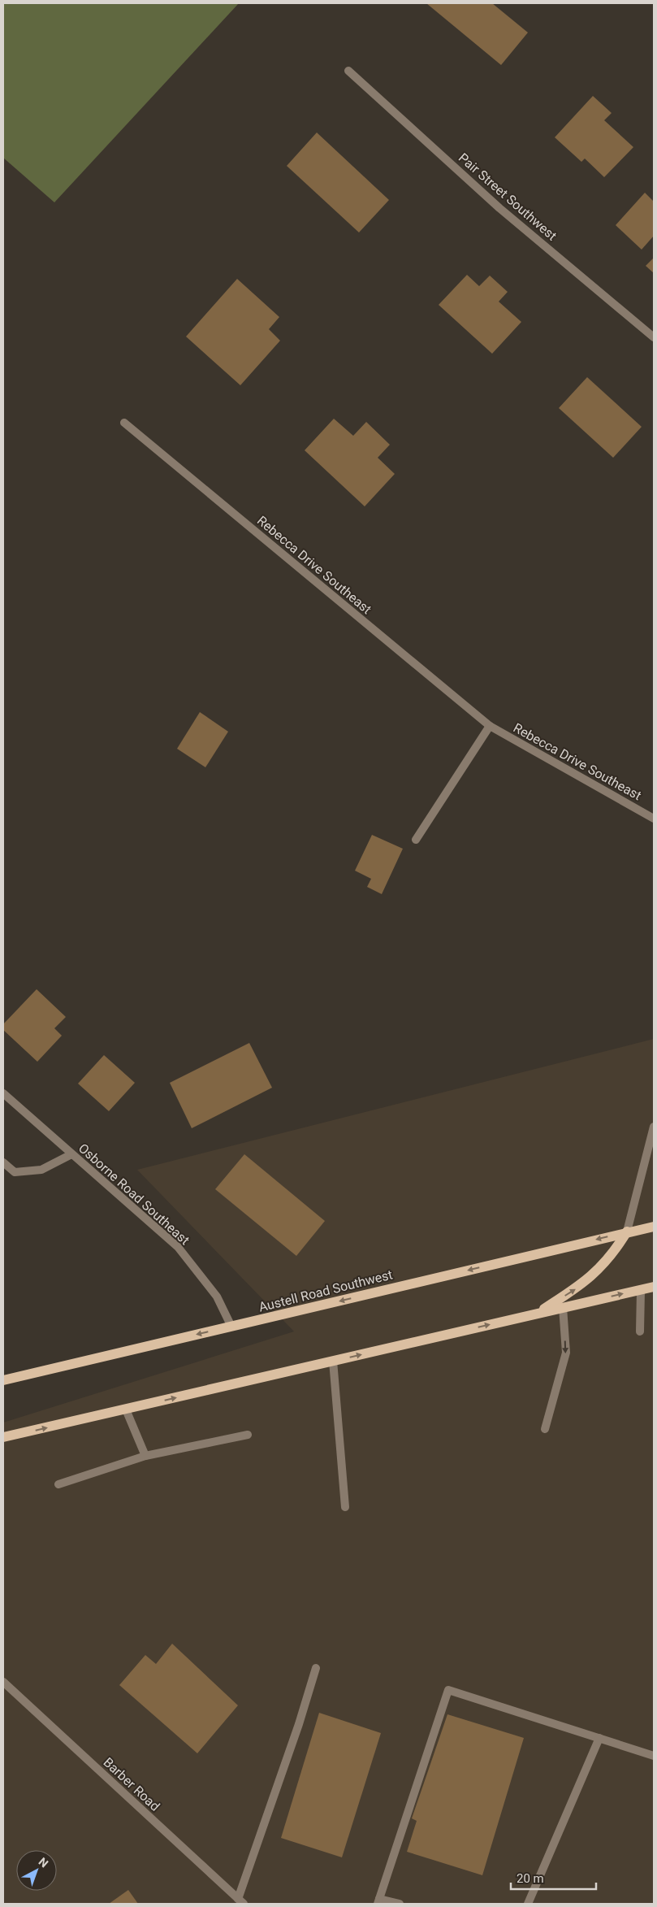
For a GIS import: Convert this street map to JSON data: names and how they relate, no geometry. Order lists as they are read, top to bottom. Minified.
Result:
{"streets":{"main road":["Austell Road Southwest"],"street":["Pair Street Southwest","Rebecca Drive Southeast","Osborne Road Southeast","Barber Road"]},"crossings":[["Osborne Road Southeast","Austell Road Southwest"]],"scale_bar":"20 m","north":"top right"}
